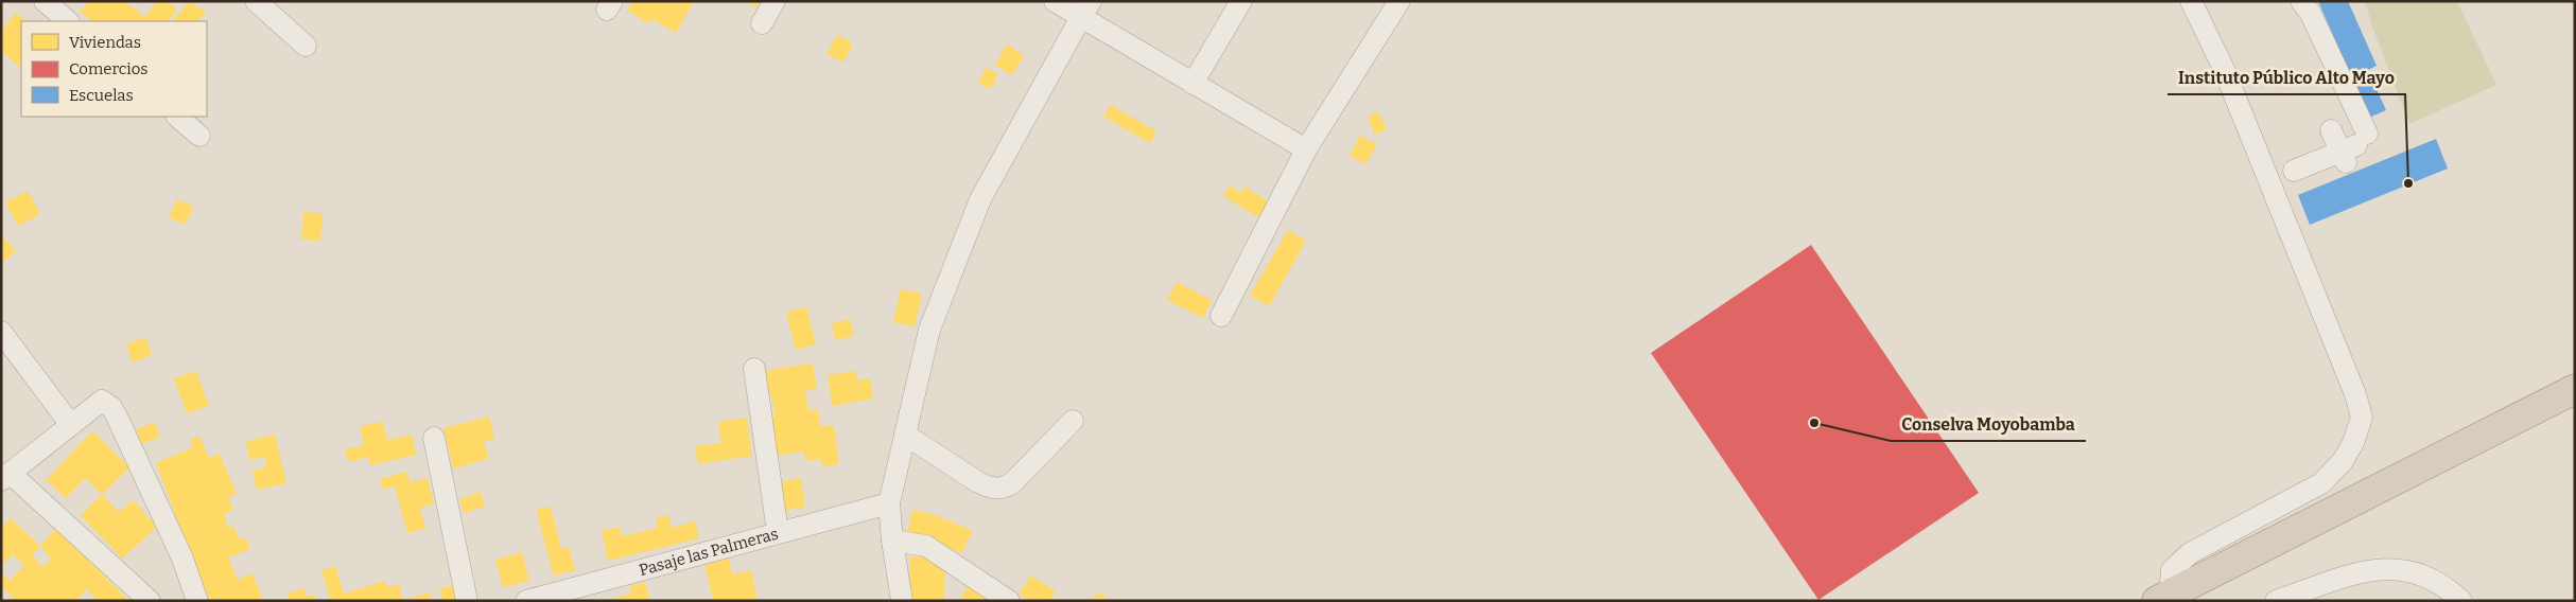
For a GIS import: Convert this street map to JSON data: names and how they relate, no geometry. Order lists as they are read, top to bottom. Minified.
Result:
{"streets":{"street":["Pasaje las Palmeras"]},"places":["Instituto Público Alto Mayo","Conselva Moyobamba"],"legend":["Viviendas","Comercios","Escuelas"]}
